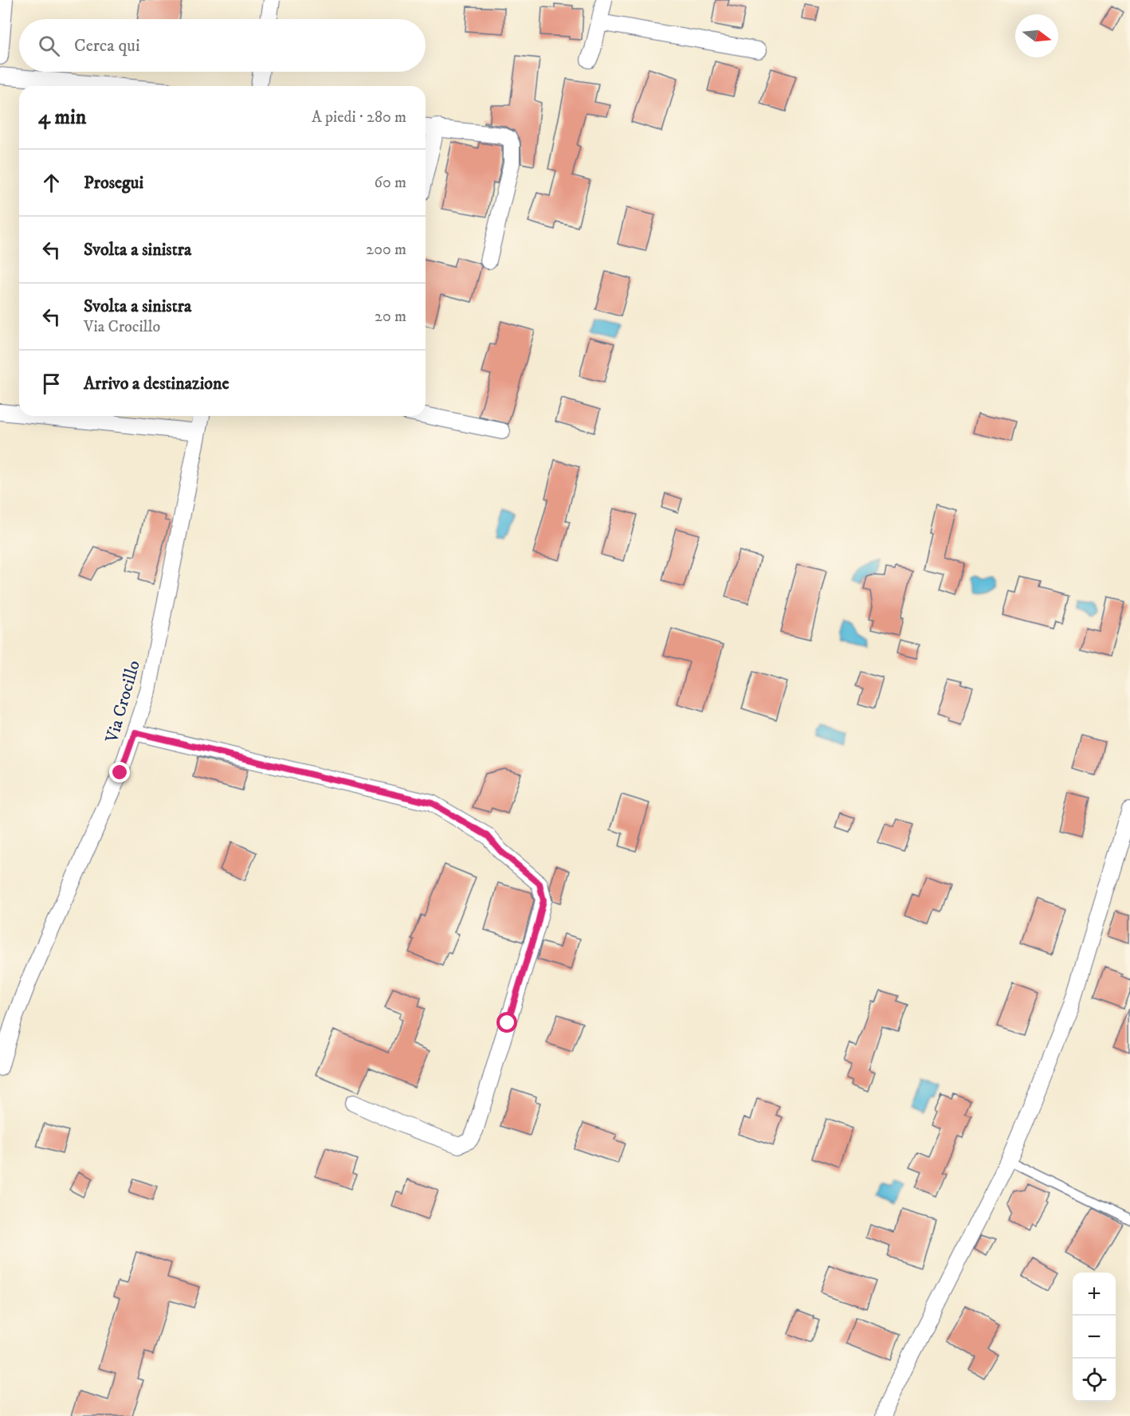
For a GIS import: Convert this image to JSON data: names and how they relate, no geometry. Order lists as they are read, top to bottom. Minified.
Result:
{"streets":{"street":["Via Crocillo"]},"north":"right","page":{"search":"Cerca qui","heading":["4 min","A piedi · 280 m"],"list":[["Prosegui","60 m"],["Svolta a sinistra","200 m"],["Svolta a sinistra","Via Crocillo","20 m"],"Arrivo a destinazione"],"map_buttons":["+","−"]}}
